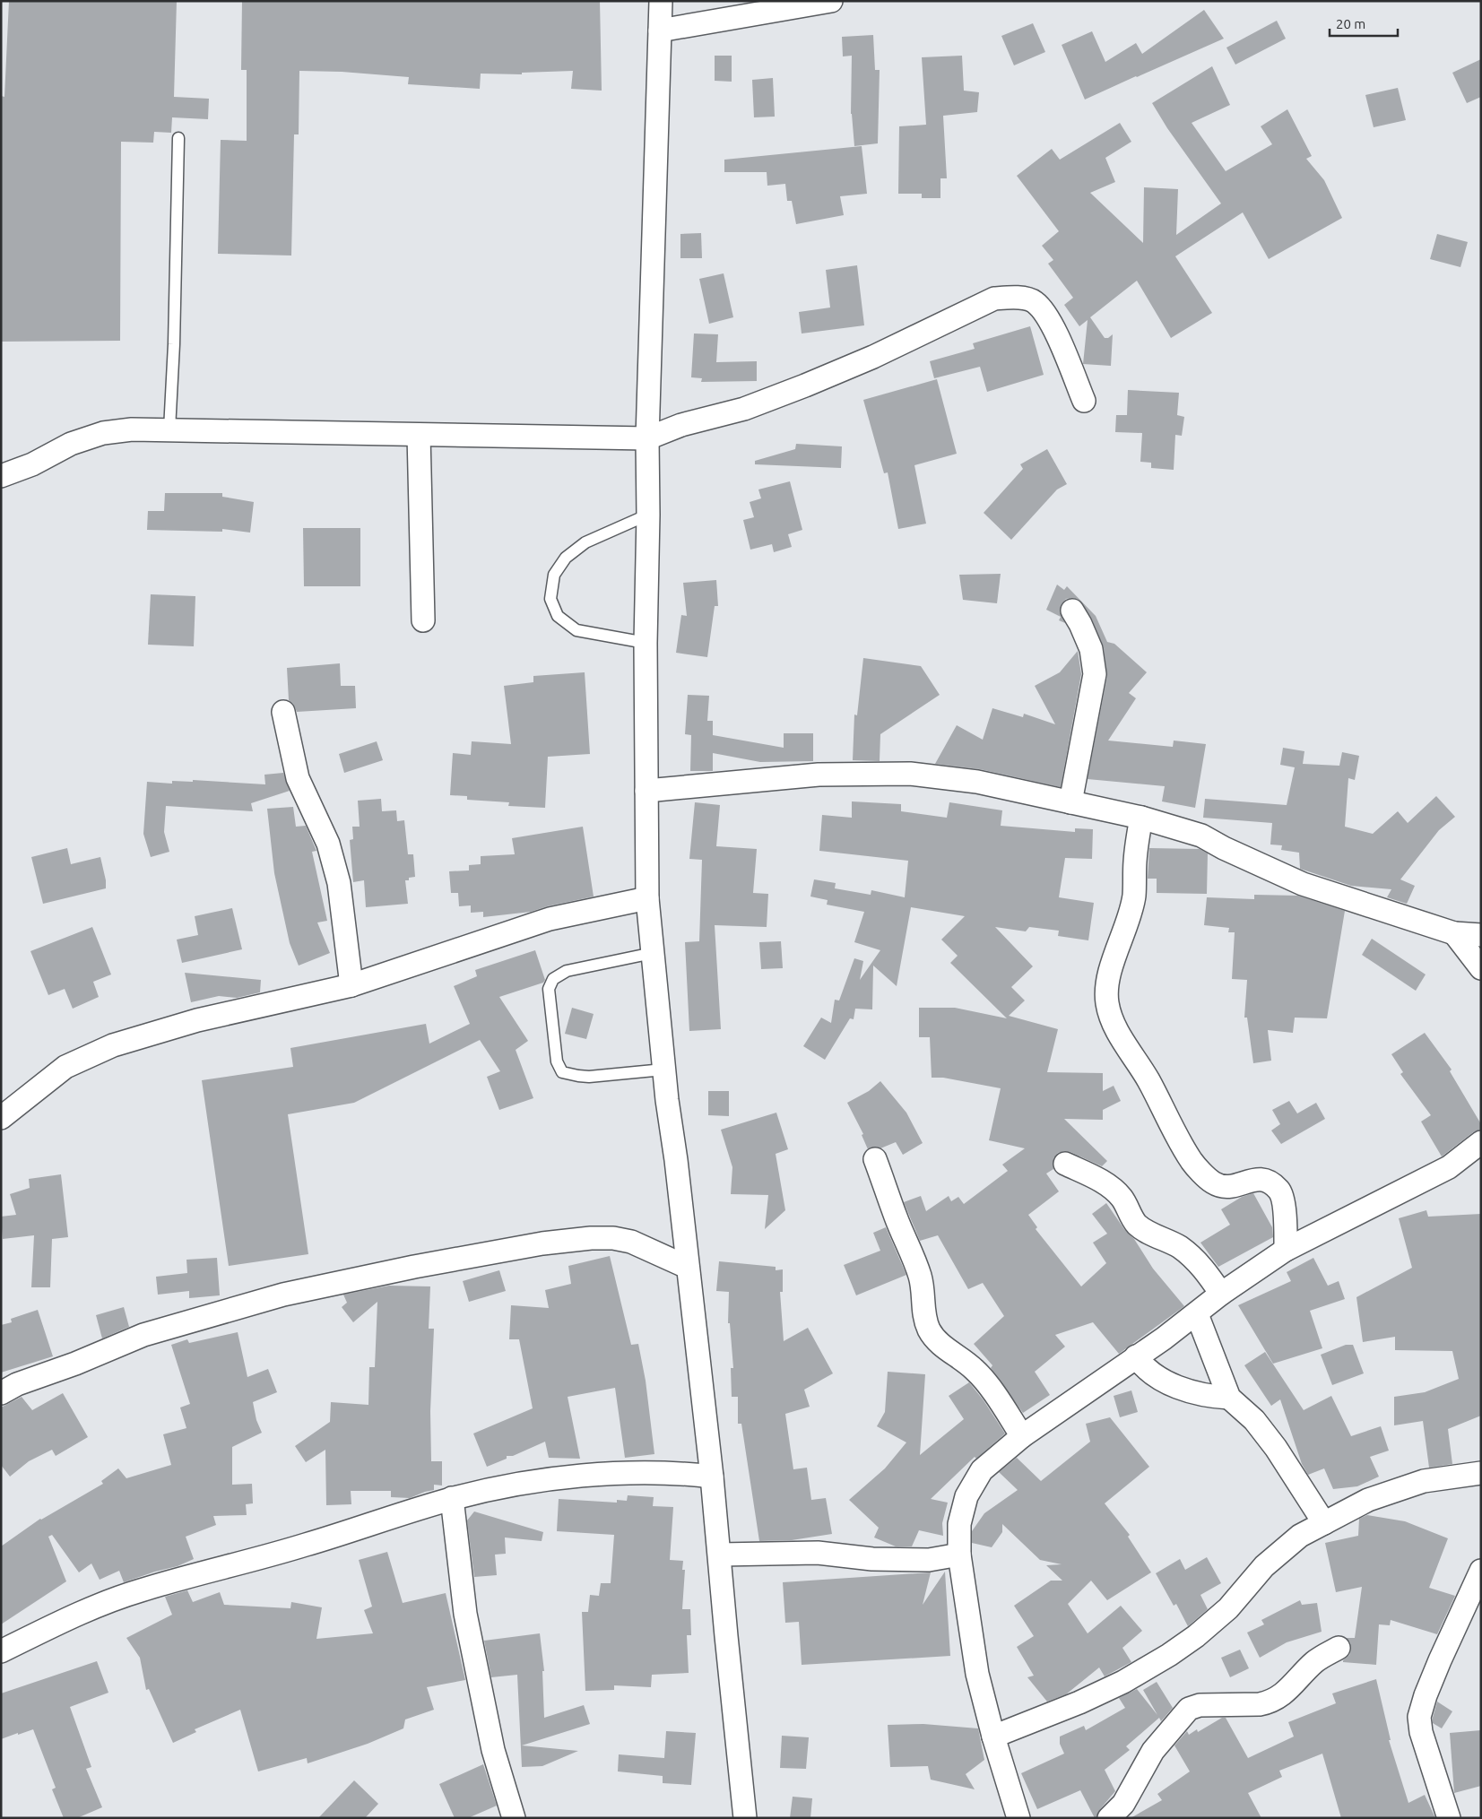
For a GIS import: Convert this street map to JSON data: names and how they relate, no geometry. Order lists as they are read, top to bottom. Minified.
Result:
{"scale_bar":"20 m"}
